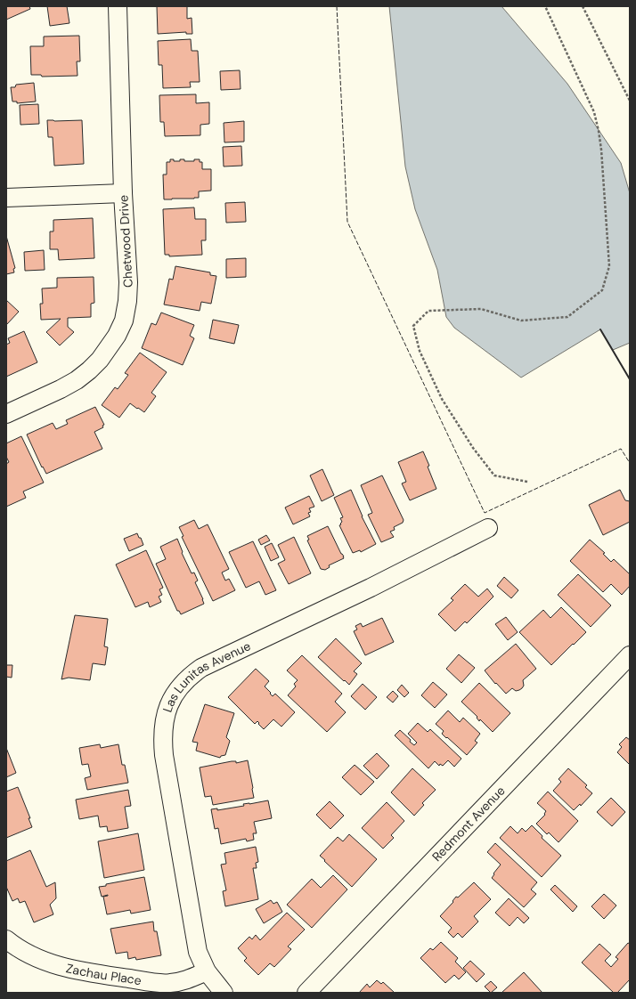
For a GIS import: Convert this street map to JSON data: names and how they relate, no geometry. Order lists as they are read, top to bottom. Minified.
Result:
{"streets":{"street":["Chetwood Drive","Las Lunitas Avenue","Redmont Avenue","Zachau Place"]},"crossings":[["Las Lunitas Avenue","Zachau Place"]]}
